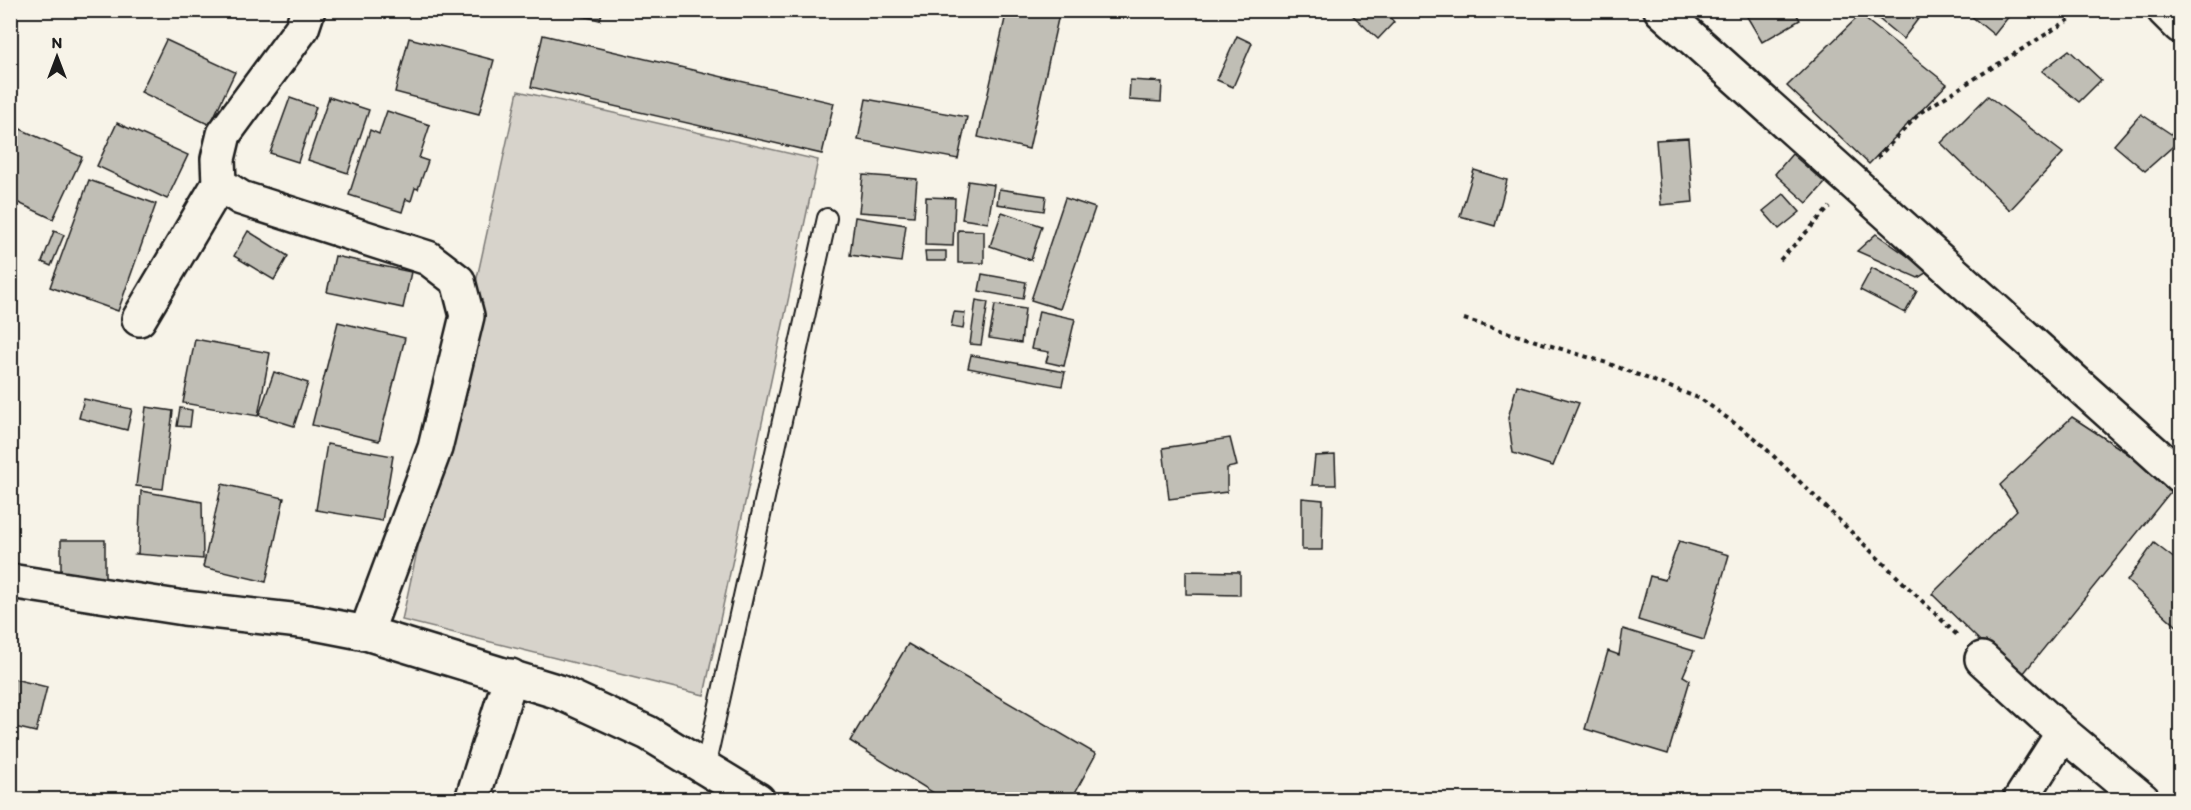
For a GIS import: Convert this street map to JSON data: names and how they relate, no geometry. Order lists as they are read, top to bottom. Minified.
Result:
{"north":"top"}
